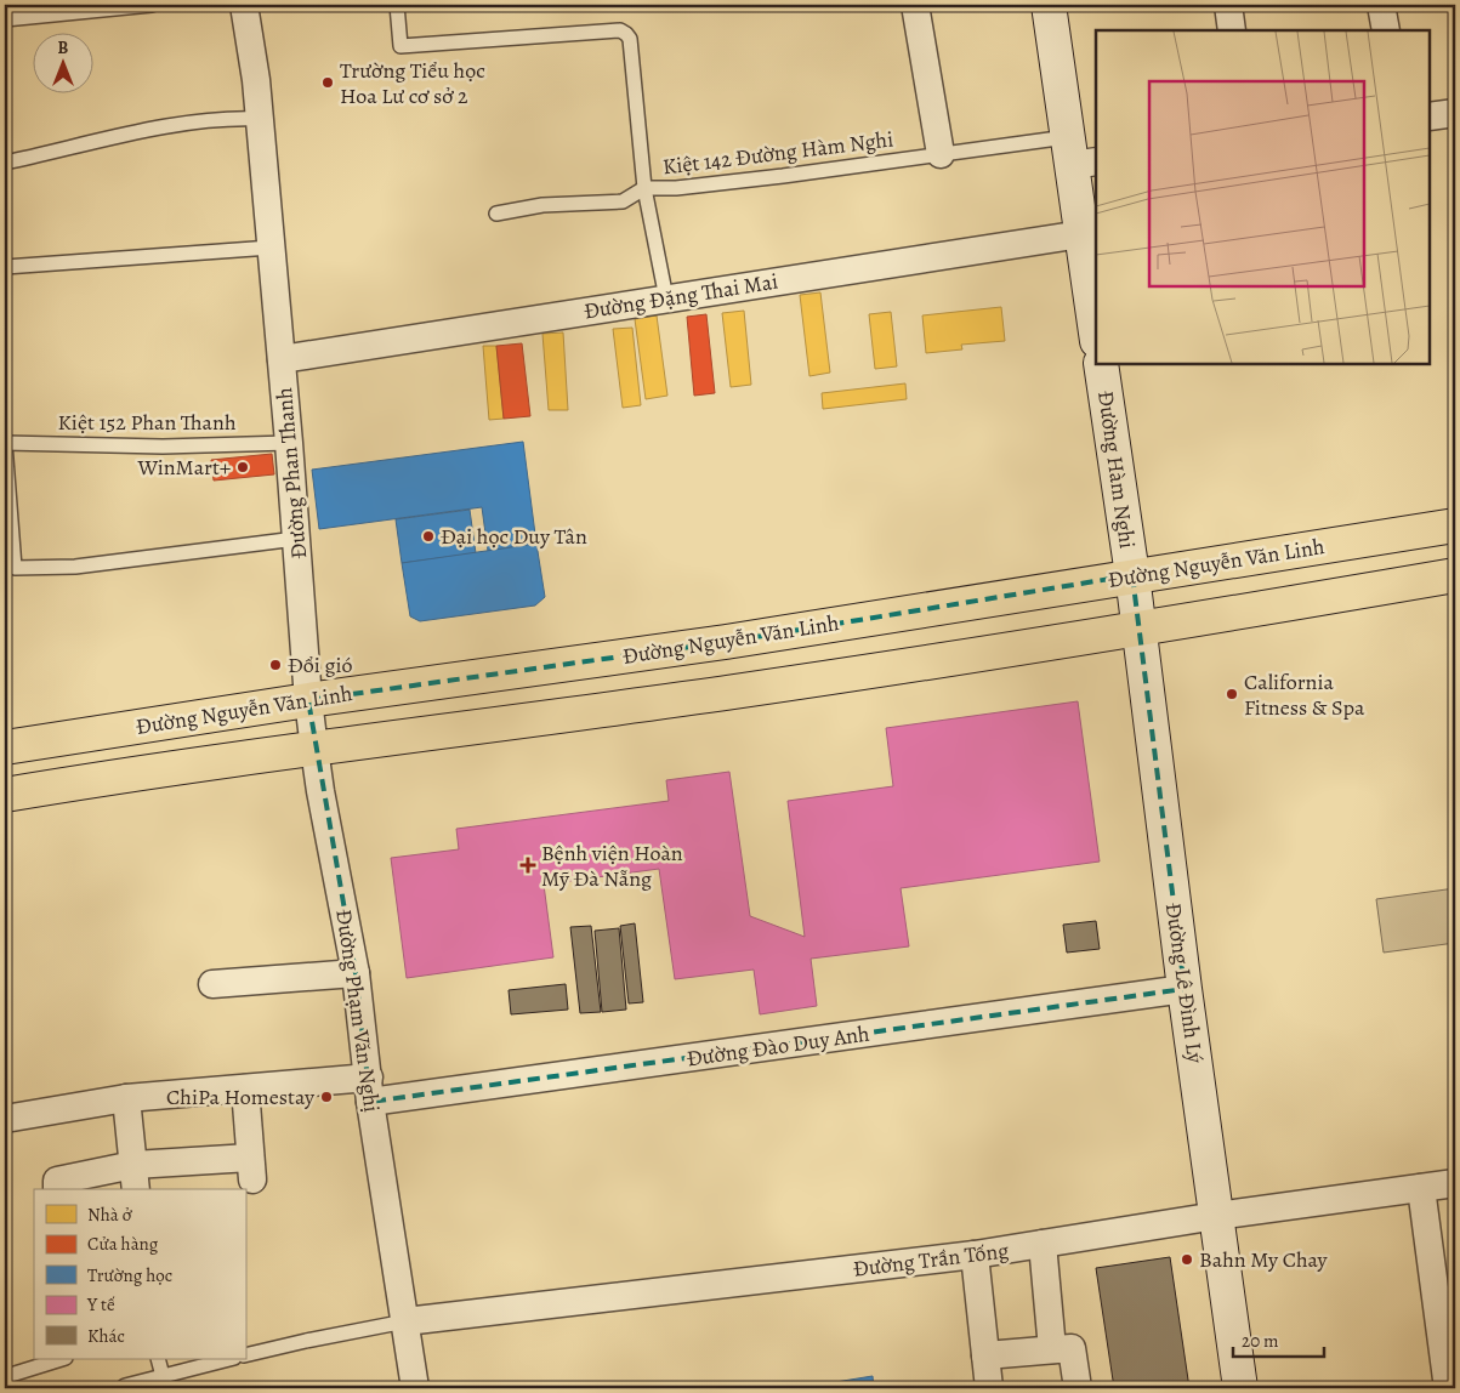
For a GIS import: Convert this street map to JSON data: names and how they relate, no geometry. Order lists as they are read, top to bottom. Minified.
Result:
{"streets":{"main road":["Đường Hàm Nghi","Đường Nguyễn Văn Linh","Đường Lê Đình Lý"],"street":["Đường Đặng Thai Mai","Đường Phan Thanh","Đường Phạm Văn Nghị","Đường Đào Duy Anh","Đường Trần Tống"],"lane":["Kiệt 142 Đường Hàm Nghi","Kiệt 152 Phan Thanh"]},"crossings":[["Đường Đặng Thai Mai","Đường Phan Thanh"],["Kiệt 152 Phan Thanh","Đường Phan Thanh"],["Đường Hàm Nghi","Đường Nguyễn Văn Linh"],["Đường Hàm Nghi","Đường Lê Đình Lý"],["Đường Phan Thanh","Đường Nguyễn Văn Linh"],["Đường Phan Thanh","Đường Phạm Văn Nghị"],["Đường Nguyễn Văn Linh","Đường Lê Đình Lý"],["Đường Nguyễn Văn Linh","Đường Phạm Văn Nghị"],["Đường Lê Đình Lý","Đường Đào Duy Anh"],["Đường Lê Đình Lý","Đường Trần Tống"],["Đường Phạm Văn Nghị","Đường Đào Duy Anh"],["Đường Phạm Văn Nghị","Đường Trần Tống"]],"places":{"other":["Trường Tiểu học Hoa Lư cơ sở 2","WinMart+","Đại học Duy Tân","Đổi gió","California Fitness & Spa","ChiPa Homestay","Bahn My Chay"],"health":["Bệnh viện Hoàn Mỹ Đà Nẵng"]},"legend":["Nhà ở","Cửa hàng","Trường học","Y tế","Khác"],"scale_bar":"20 m","north":"top"}
